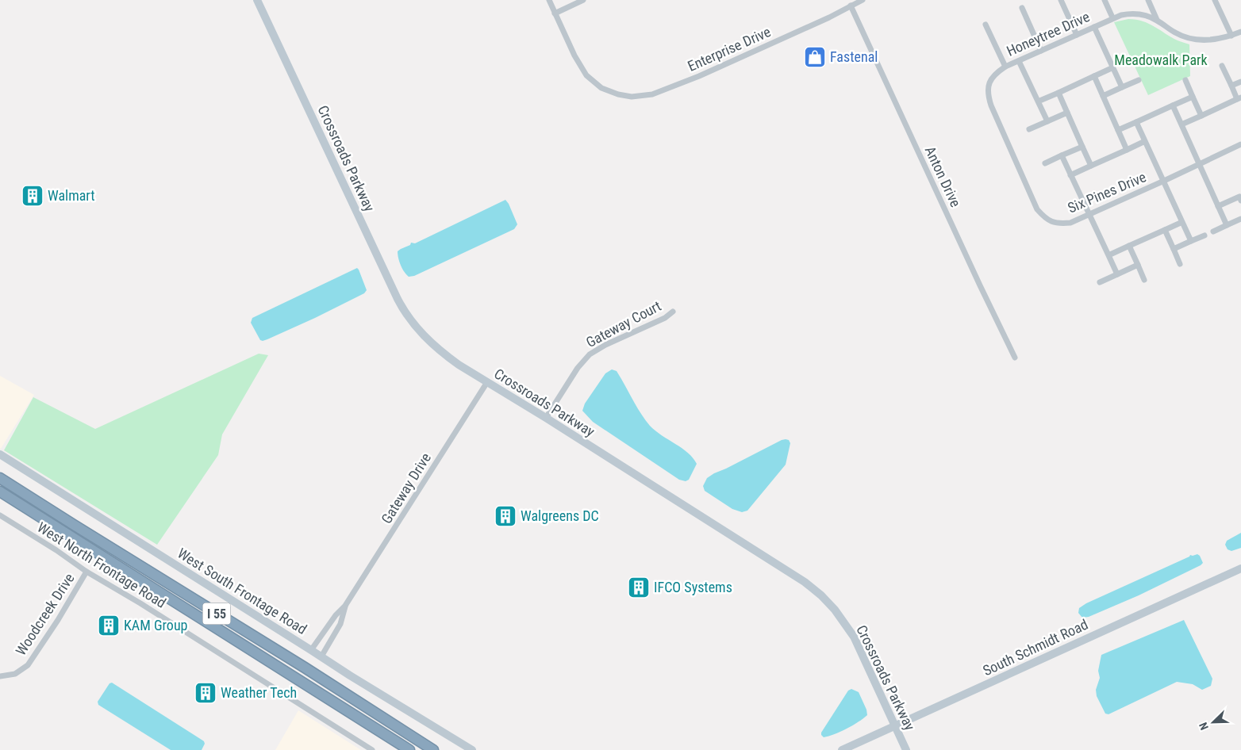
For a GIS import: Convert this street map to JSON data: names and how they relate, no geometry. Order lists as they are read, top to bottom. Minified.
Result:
{"streets":{"highway":["I 55"],"street":["Honeytree Drive","Enterprise Drive","Crossroads Parkway","Anton Drive","Six Pines Drive","Gateway Court","Gateway Drive","West North Frontage Road","West South Frontage Road","Woodcreek Drive","South Schmidt Road"]},"crossings":[["Honeytree Drive","Six Pines Drive"],["Enterprise Drive","Anton Drive"],["Crossroads Parkway","Gateway Court"],["Crossroads Parkway","Gateway Drive"],["Crossroads Parkway","South Schmidt Road"],["Gateway Drive","West South Frontage Road"],["West North Frontage Road","Woodcreek Drive"]],"parks":["Meadowalk Park"],"places":{"shop":["Fastenal"],"building":["Walmart","Walgreens DC","IFCO Systems","KAM Group","Weather Tech"]},"north":"bottom left"}
